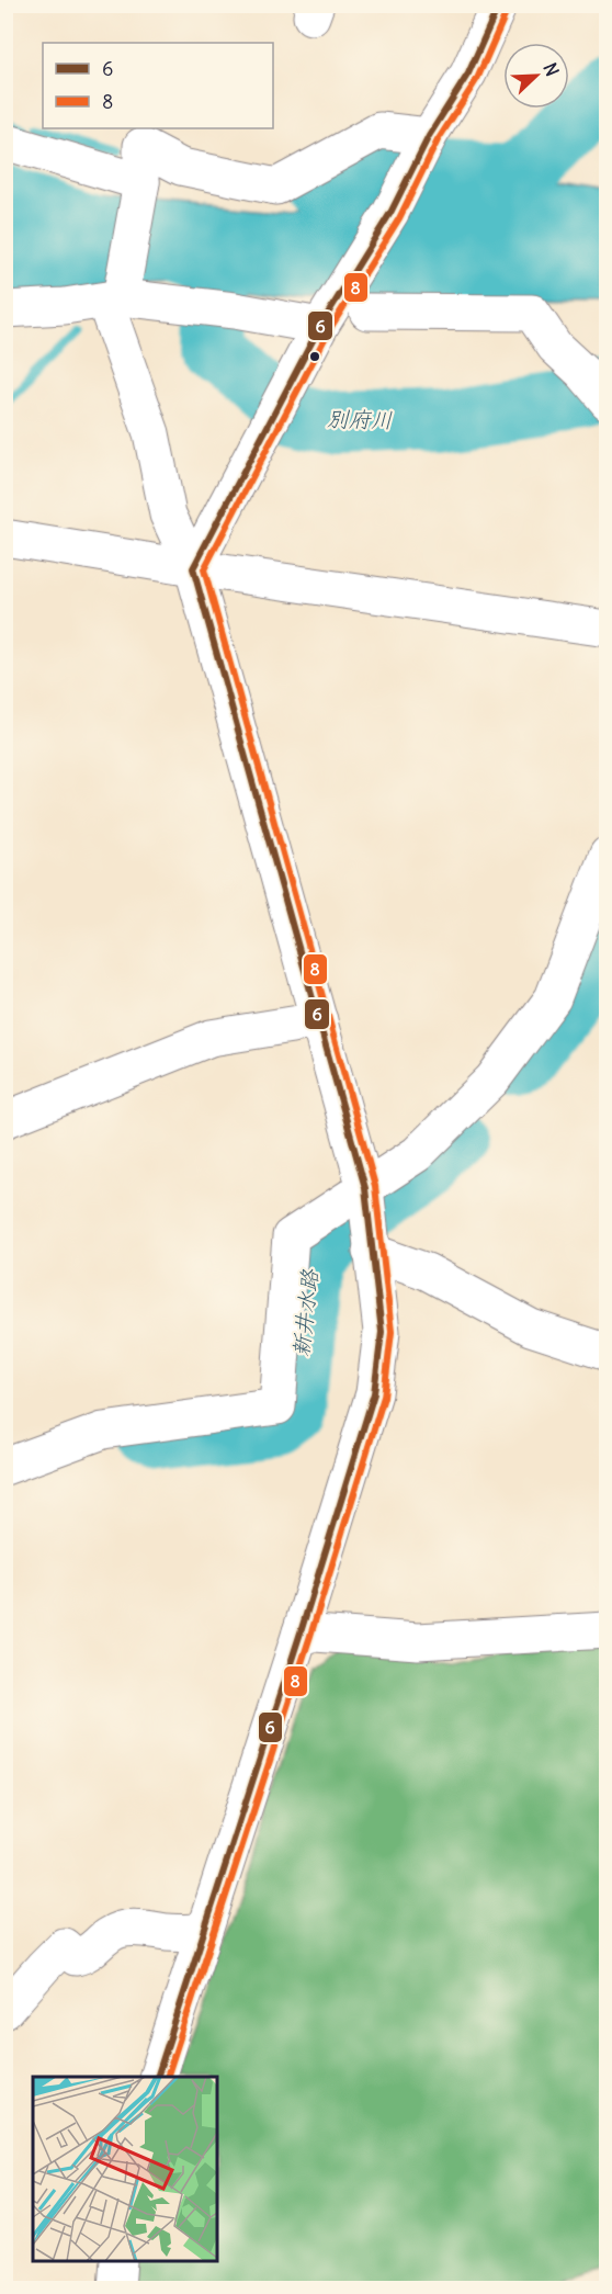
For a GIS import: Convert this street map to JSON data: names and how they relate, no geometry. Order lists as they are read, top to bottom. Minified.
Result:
{"water":["別府川","新井水路"],"lines":["transit line 6","transit line 8"],"legend":["6","8"],"north":"top right"}
